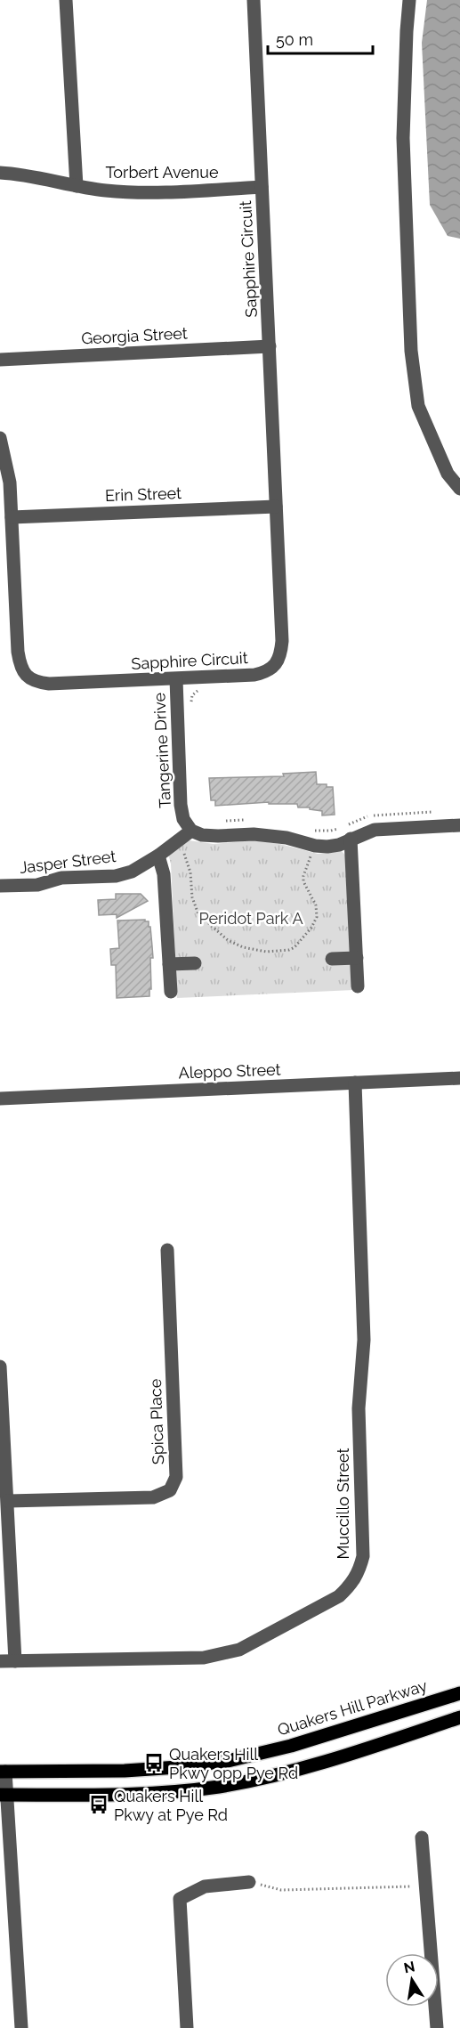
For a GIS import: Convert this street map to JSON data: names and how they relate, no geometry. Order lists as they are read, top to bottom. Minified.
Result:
{"streets":{"main road":["Quakers Hill Parkway"],"street":["Torbert Avenue","Sapphire Circuit","Georgia Street","Erin Street","Tangerine Drive","Jasper Street","Aleppo Street","Spica Place","Muccillo Street"]},"crossings":[["Torbert Avenue","Sapphire Circuit"],["Sapphire Circuit","Georgia Street"],["Sapphire Circuit","Erin Street"],["Sapphire Circuit","Tangerine Drive"],["Tangerine Drive","Jasper Street"],["Aleppo Street","Muccillo Street"]],"parks":["Peridot Park A"],"places":{"bus stop":["Quakers Hill Pkwy opp Pye Rd","Quakers Hill Pkwy at Pye Rd"]},"scale_bar":"50 m","north":"top"}
